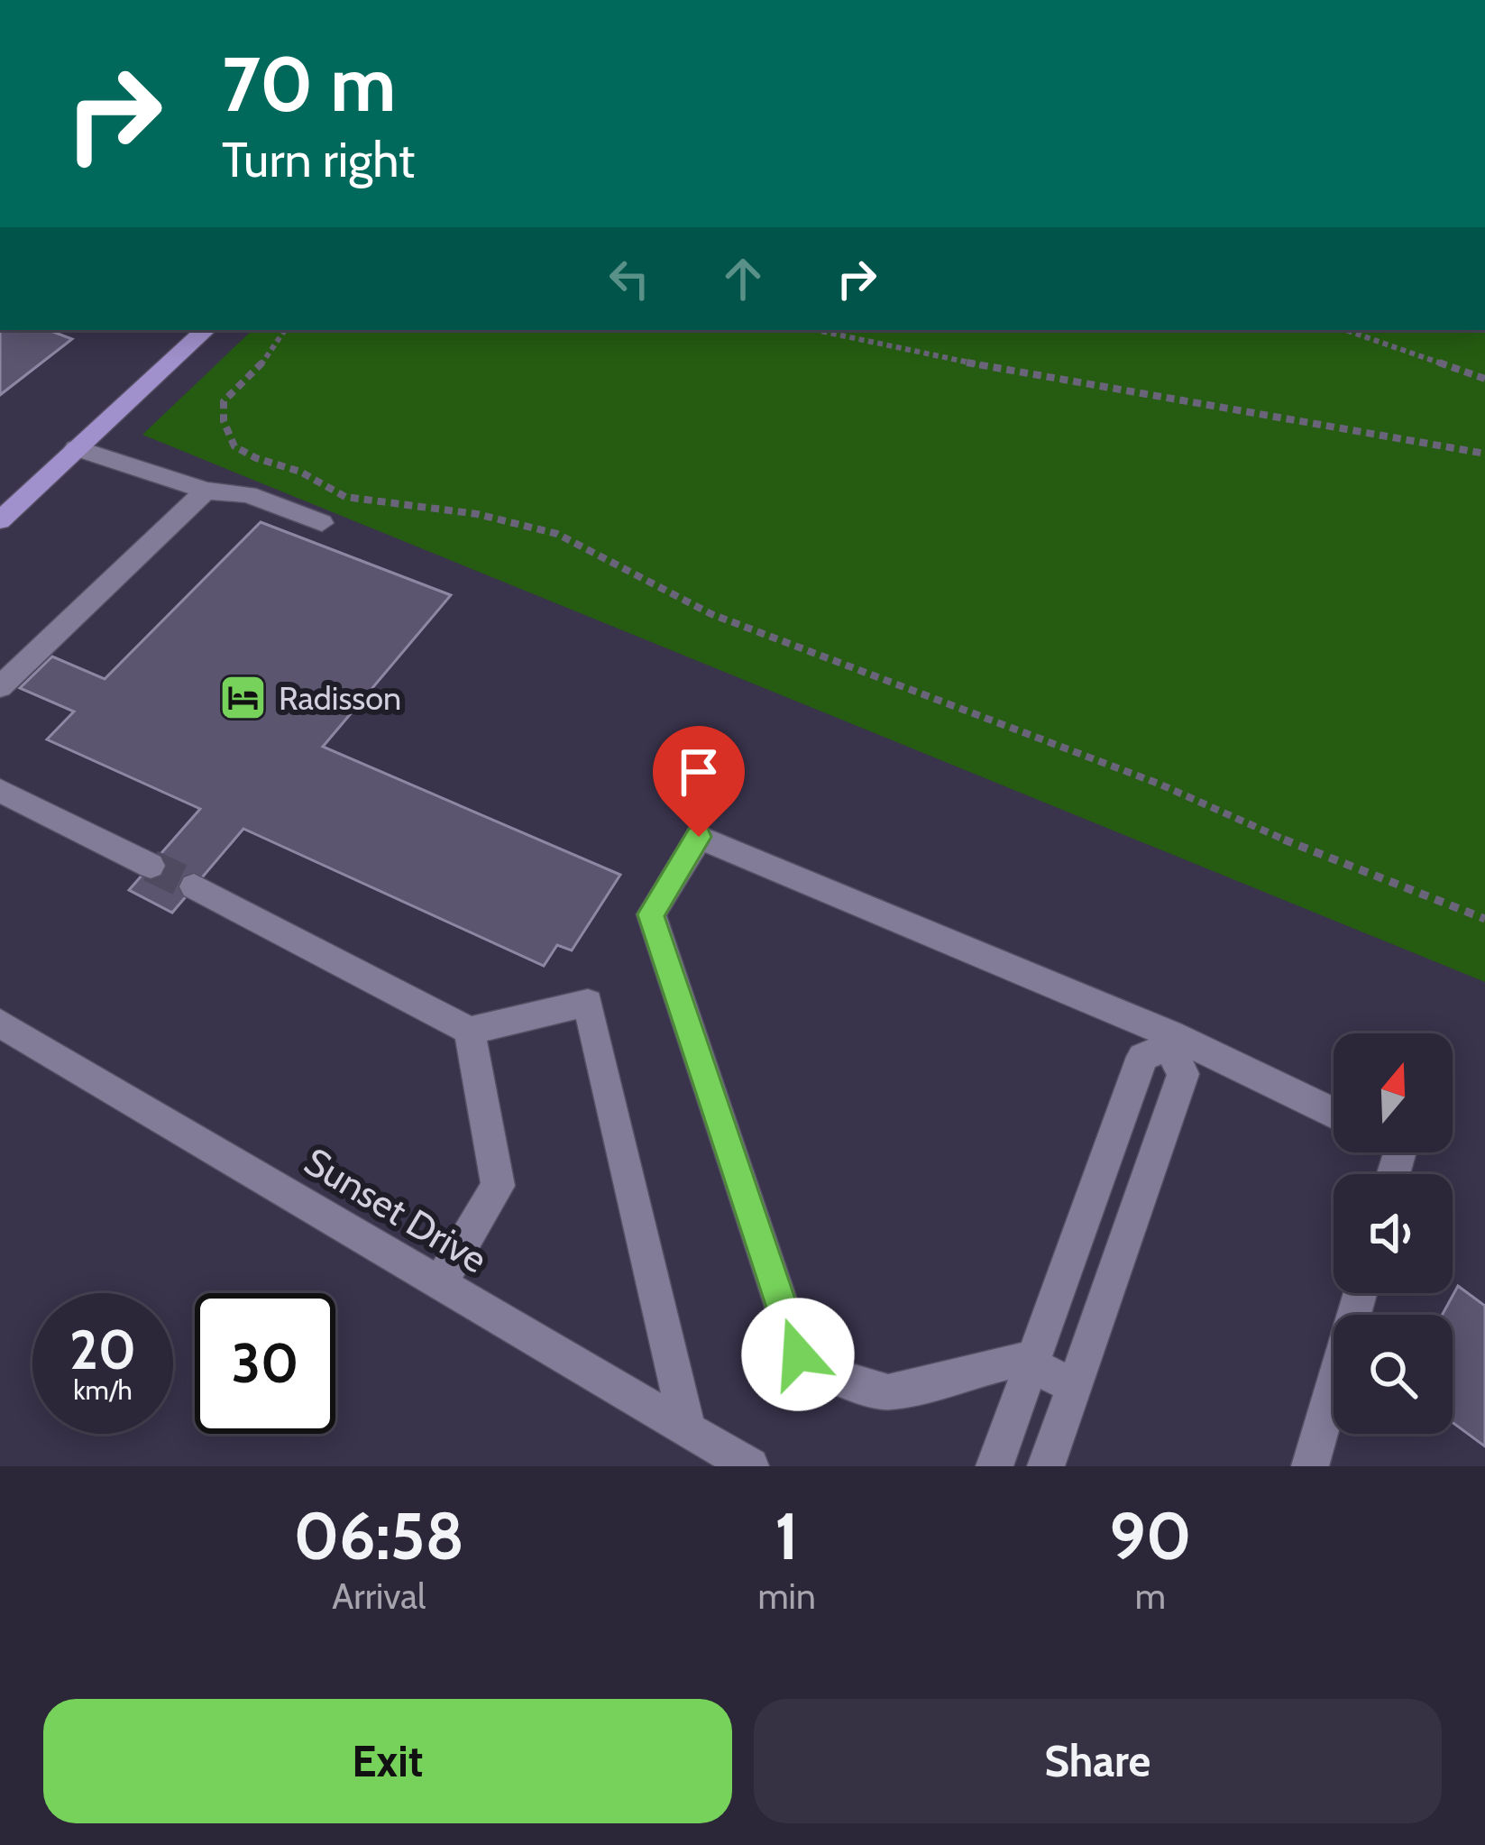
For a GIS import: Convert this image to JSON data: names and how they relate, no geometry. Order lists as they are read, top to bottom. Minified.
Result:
{"streets":{"street":["Sunset Drive"]},"places":{"hotel":["Radisson"]},"north":"top","page":{"turn":["70 m","Turn right"],"speed":"20 km/h","limit":"30","eta":["06:58","Arrival","1","min","90","m"],"buttons":["Exit","Share"]}}
